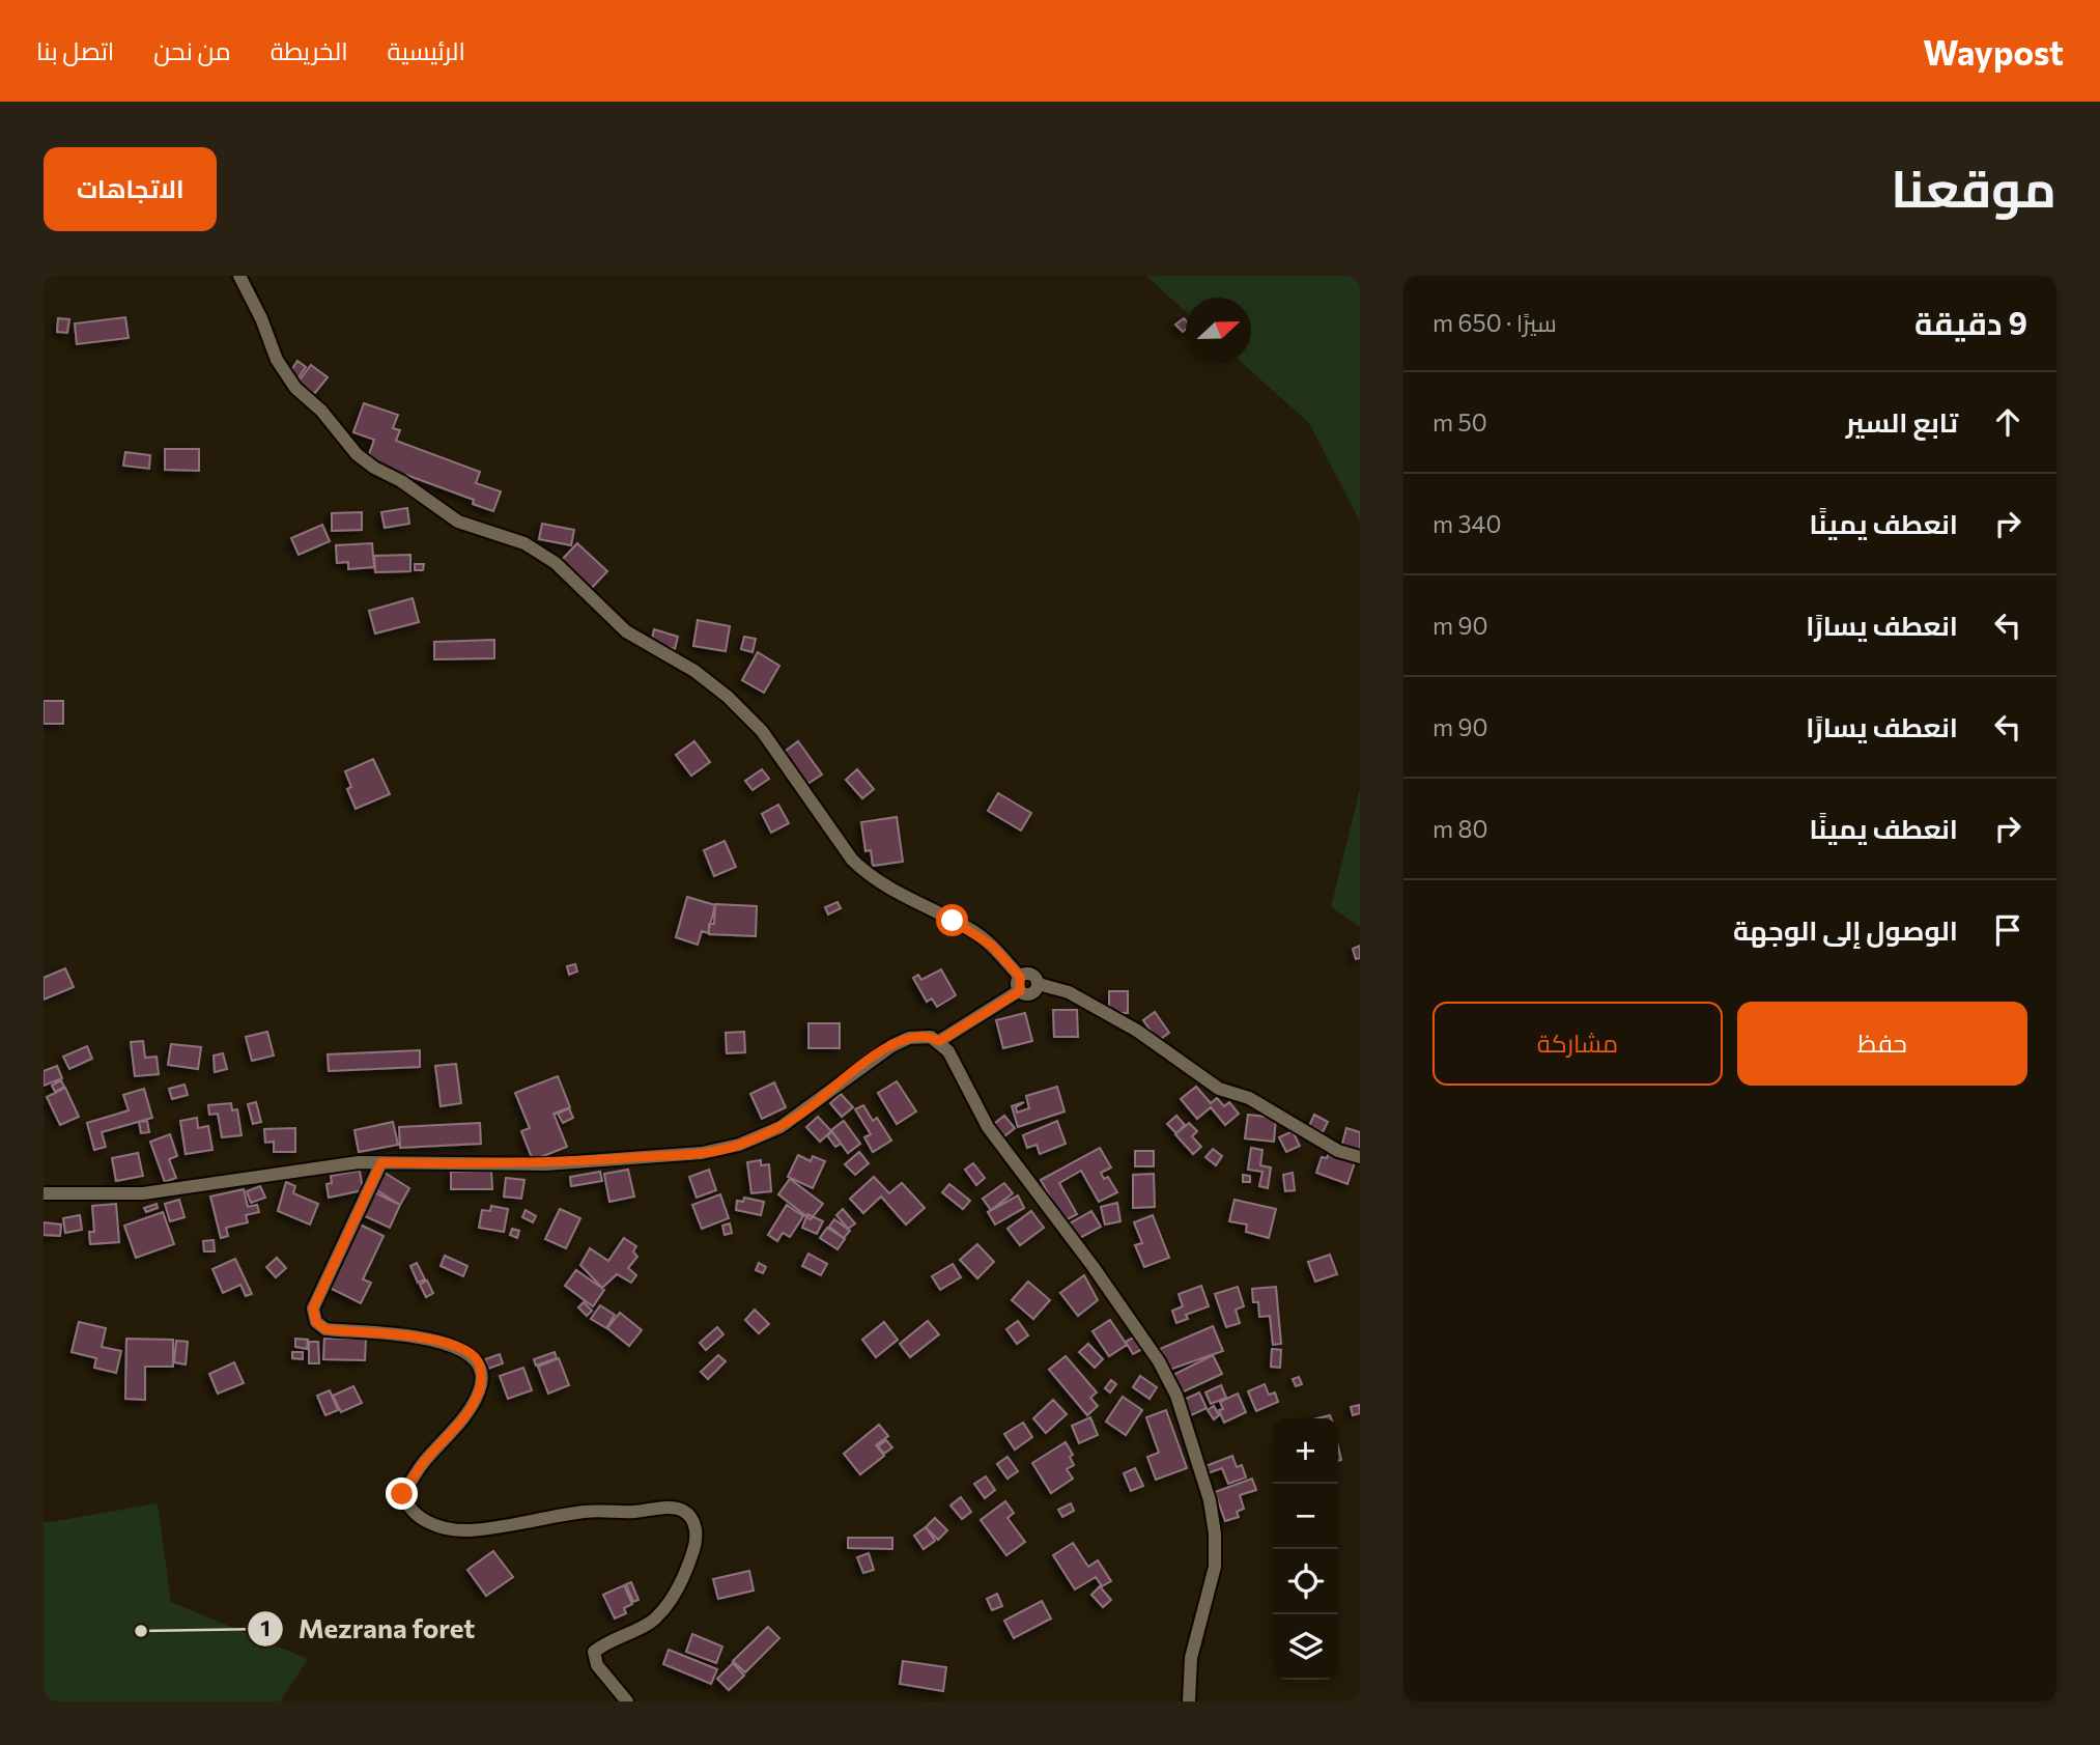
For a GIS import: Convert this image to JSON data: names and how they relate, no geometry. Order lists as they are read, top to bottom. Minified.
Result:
{"places":["Mezrana foret"],"north":"right","page":{"header":"Waypost","nav":["الرئيسية","الخريطة","من نحن","اتصل بنا"],"title":"موقعنا","buttons":["الاتجاهات",["حفظ","مشاركة"]],"heading":["9 دقيقة","سيرًا · 650 m"],"list":[["تابع السير","50 m"],["انعطف يمينًا","340 m"],["انعطف يسارًا","90 m"],["انعطف يسارًا","90 m"],["انعطف يمينًا","80 m"],"الوصول إلى الوجهة"],"map_buttons":["+","−"]}}
